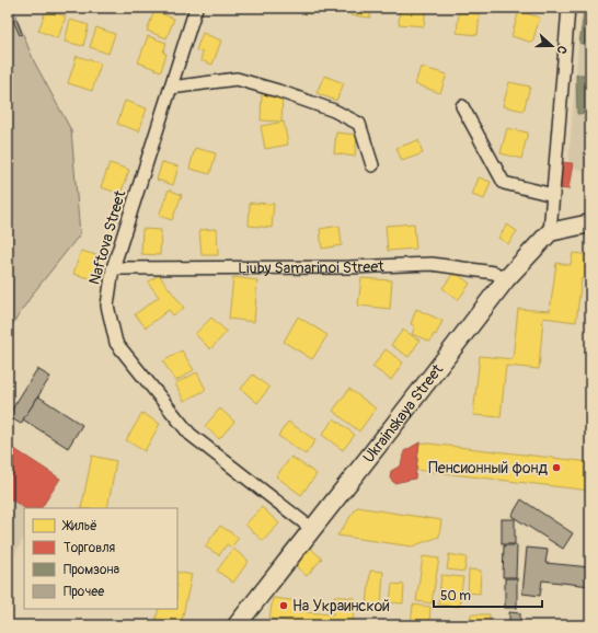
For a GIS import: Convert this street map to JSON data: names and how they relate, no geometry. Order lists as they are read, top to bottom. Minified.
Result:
{"streets":{"main road":["Ukrainskaya Street"],"street":["Naftova Street","Liuby Samarinoi Street"]},"crossings":[["Naftova Street","Liuby Samarinoi Street"],["Naftova Street","Ukrainskaya Street"],["Liuby Samarinoi Street","Ukrainskaya Street"]],"places":["Пенсионный фонд","На Украинской"],"legend":["Жильё","Торговля","Промзона","Прочее"],"scale_bar":"50 m","north":"right"}
